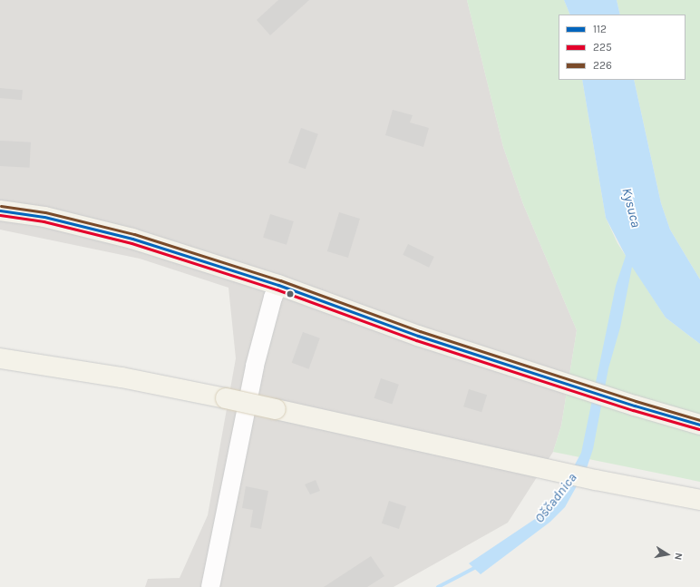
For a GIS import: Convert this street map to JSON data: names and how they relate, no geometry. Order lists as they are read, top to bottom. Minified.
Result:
{"water":["Kysuca","Oščadnica"],"lines":["transit line 226","transit line 112","transit line 225"],"legend":["112","225","226"],"north":"right"}
